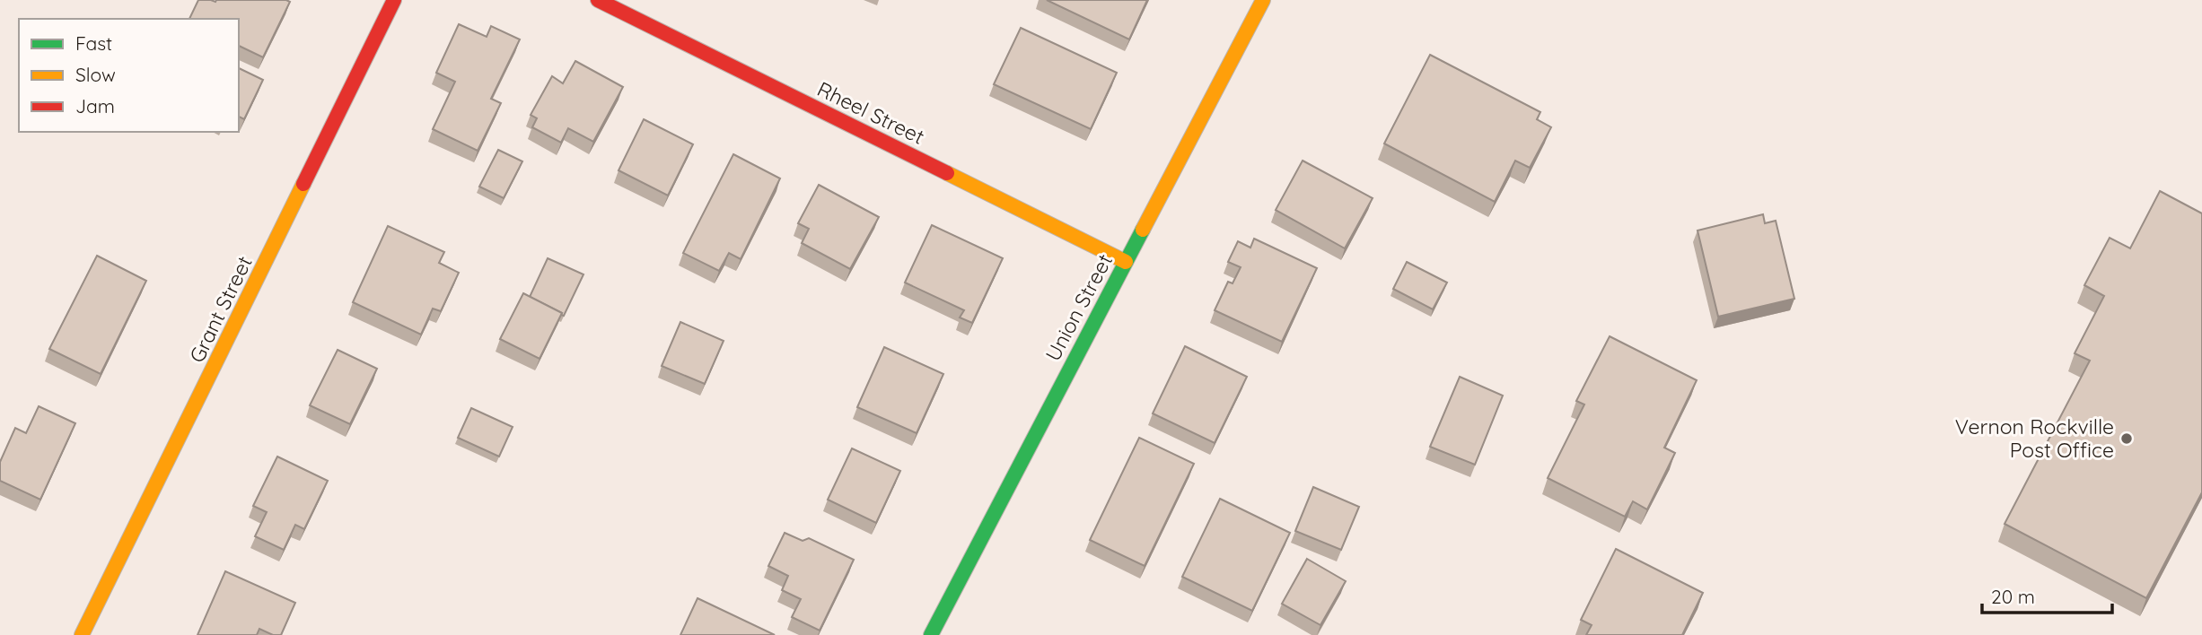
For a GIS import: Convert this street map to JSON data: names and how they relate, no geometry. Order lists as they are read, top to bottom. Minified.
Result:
{"streets":{"street":["Rheel Street","Union Street","Grant Street"]},"crossings":[["Rheel Street","Union Street"]],"places":["Vernon Rockville Post Office"],"legend":["Fast","Slow","Jam"],"scale_bar":"20 m"}
